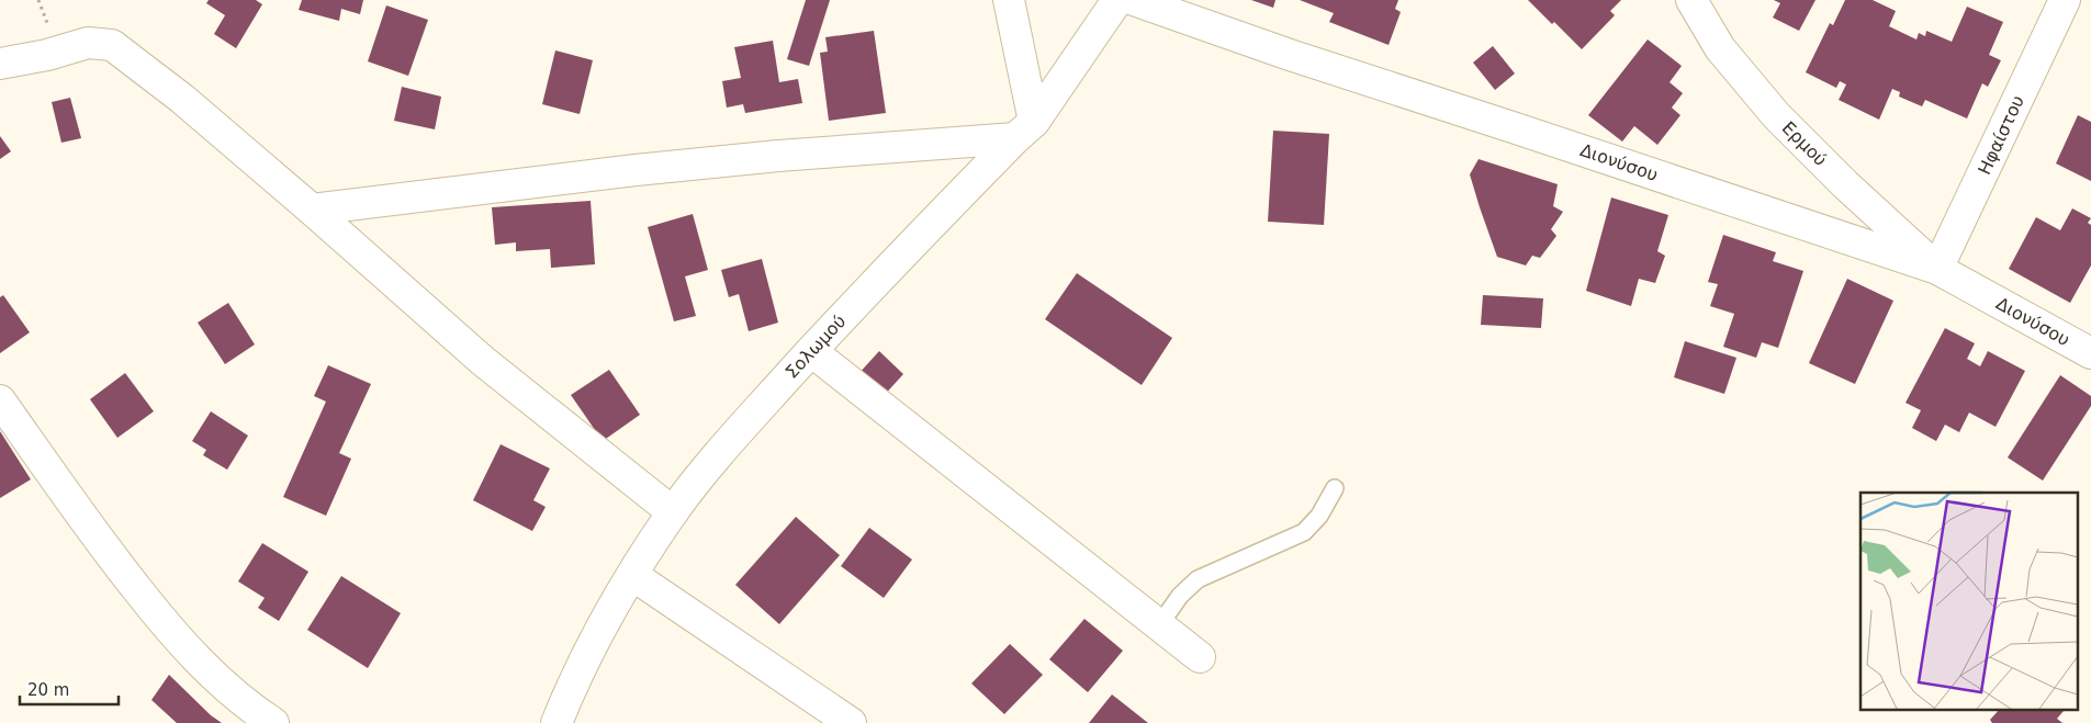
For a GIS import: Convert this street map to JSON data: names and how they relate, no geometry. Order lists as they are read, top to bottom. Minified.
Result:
{"streets":{"street":["Ηφαίστου","Ερμού","Διονύσου","Σολωμού"]},"crossings":[["Ηφαίστου","Ερμού"],["Ηφαίστου","Διονύσου"],["Ερμού","Διονύσου"]],"scale_bar":"20 m"}
